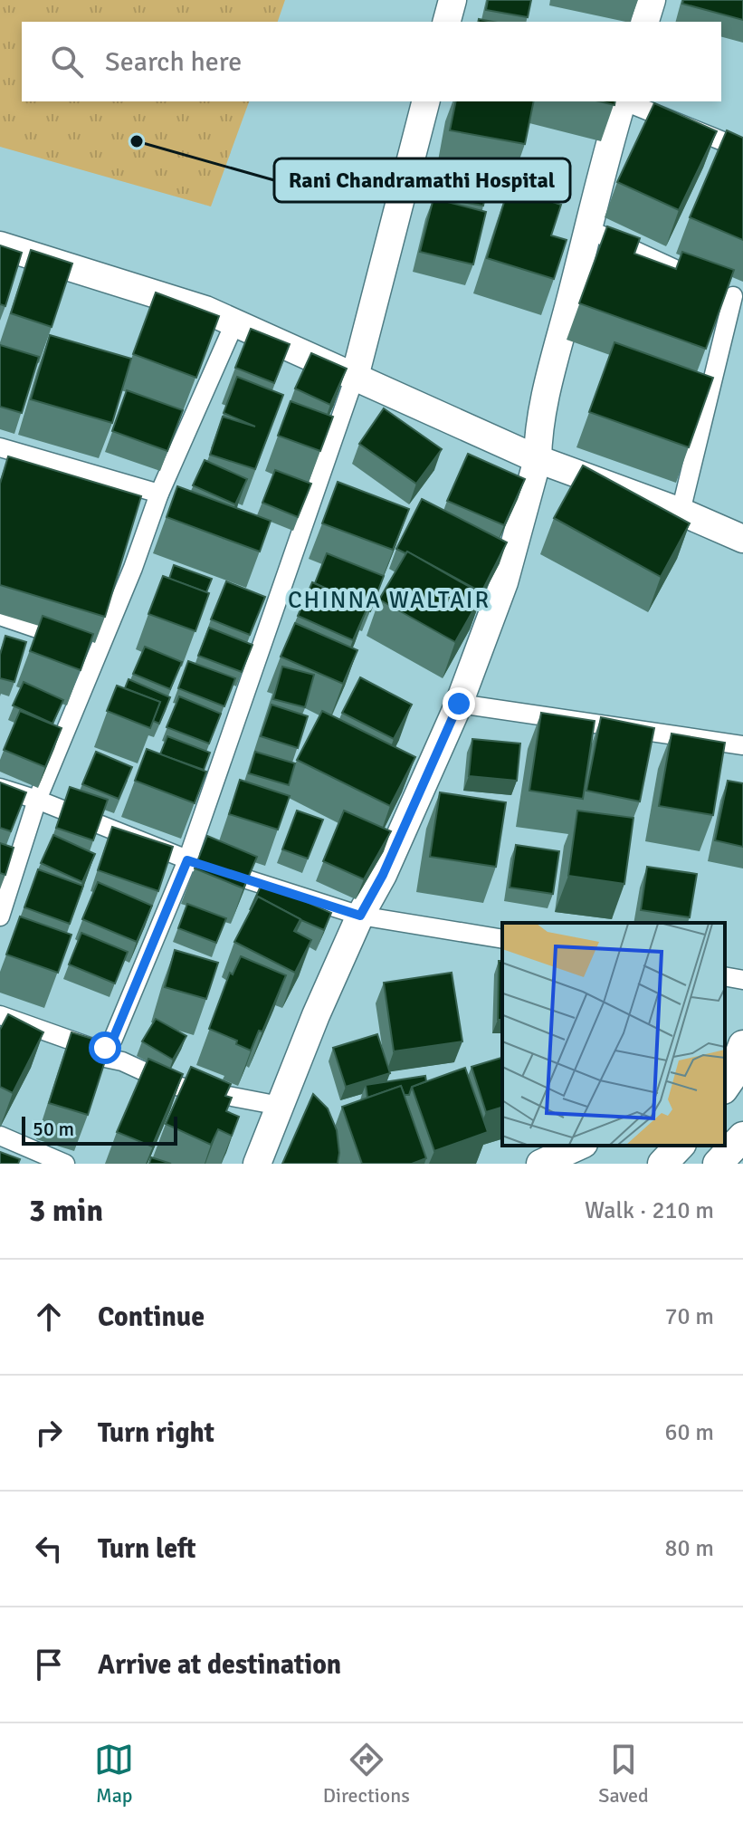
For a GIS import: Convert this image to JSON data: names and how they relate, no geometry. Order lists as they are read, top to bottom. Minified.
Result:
{"districts":["CHINNA WALTAIR"],"places":["Rani Chandramathi Hospital"],"scale_bar":"50 m","page":{"search":"Search here","scale":"50 m","heading":["3 min","Walk · 210 m"],"list":[["Continue","70 m"],["Turn right","60 m"],["Turn left","80 m"],"Arrive at destination"],"nav":["Map","Directions","Saved"]}}
